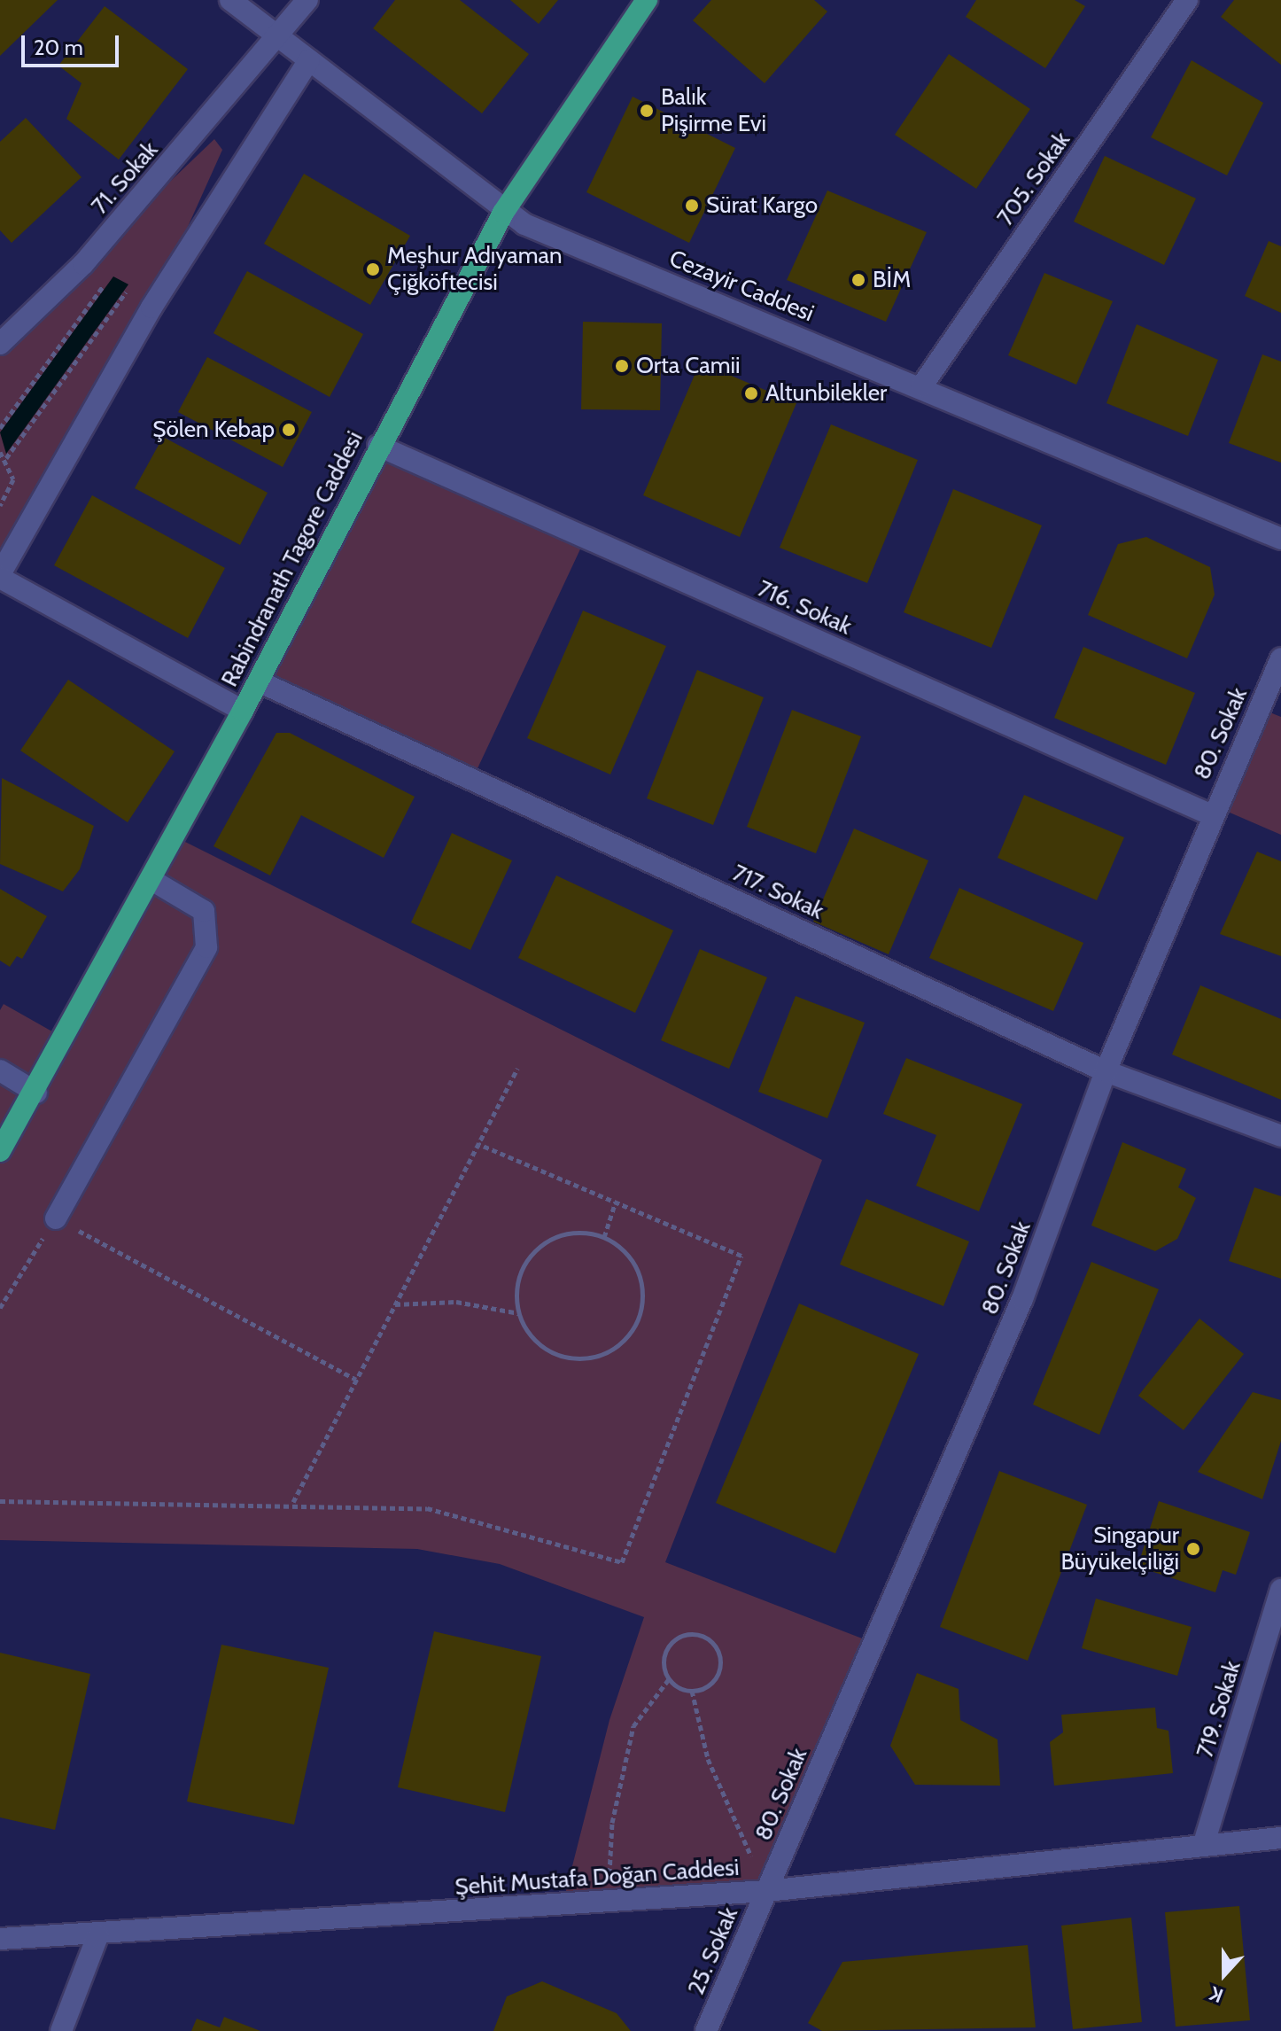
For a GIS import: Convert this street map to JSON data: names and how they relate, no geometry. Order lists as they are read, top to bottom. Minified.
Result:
{"streets":{"main road":["Rabindranath Tagore Caddesi"],"street":["71. Sokak","705. Sokak","Cezayir Caddesi","716. Sokak","80. Sokak","717. Sokak","719. Sokak","Şehit Mustafa Doğan Caddesi","25. Sokak"]},"crossings":[["71. Sokak","Cezayir Caddesi"],["705. Sokak","Cezayir Caddesi"],["Cezayir Caddesi","Rabindranath Tagore Caddesi"],["Rabindranath Tagore Caddesi","716. Sokak"],["Rabindranath Tagore Caddesi","717. Sokak"],["716. Sokak","80. Sokak"],["80. Sokak","717. Sokak"],["80. Sokak","Şehit Mustafa Doğan Caddesi"],["80. Sokak","25. Sokak"],["719. Sokak","Şehit Mustafa Doğan Caddesi"],["Şehit Mustafa Doğan Caddesi","25. Sokak"]],"places":["Balık Pişirme Evi","Sürat Kargo","Meşhur Adıyaman Çiğköftecisi","BİM","Orta Camii","Altunbilekler","Şölen Kebap","Singapur Büyükelçiliği"],"scale_bar":"20 m","north":"bottom"}
